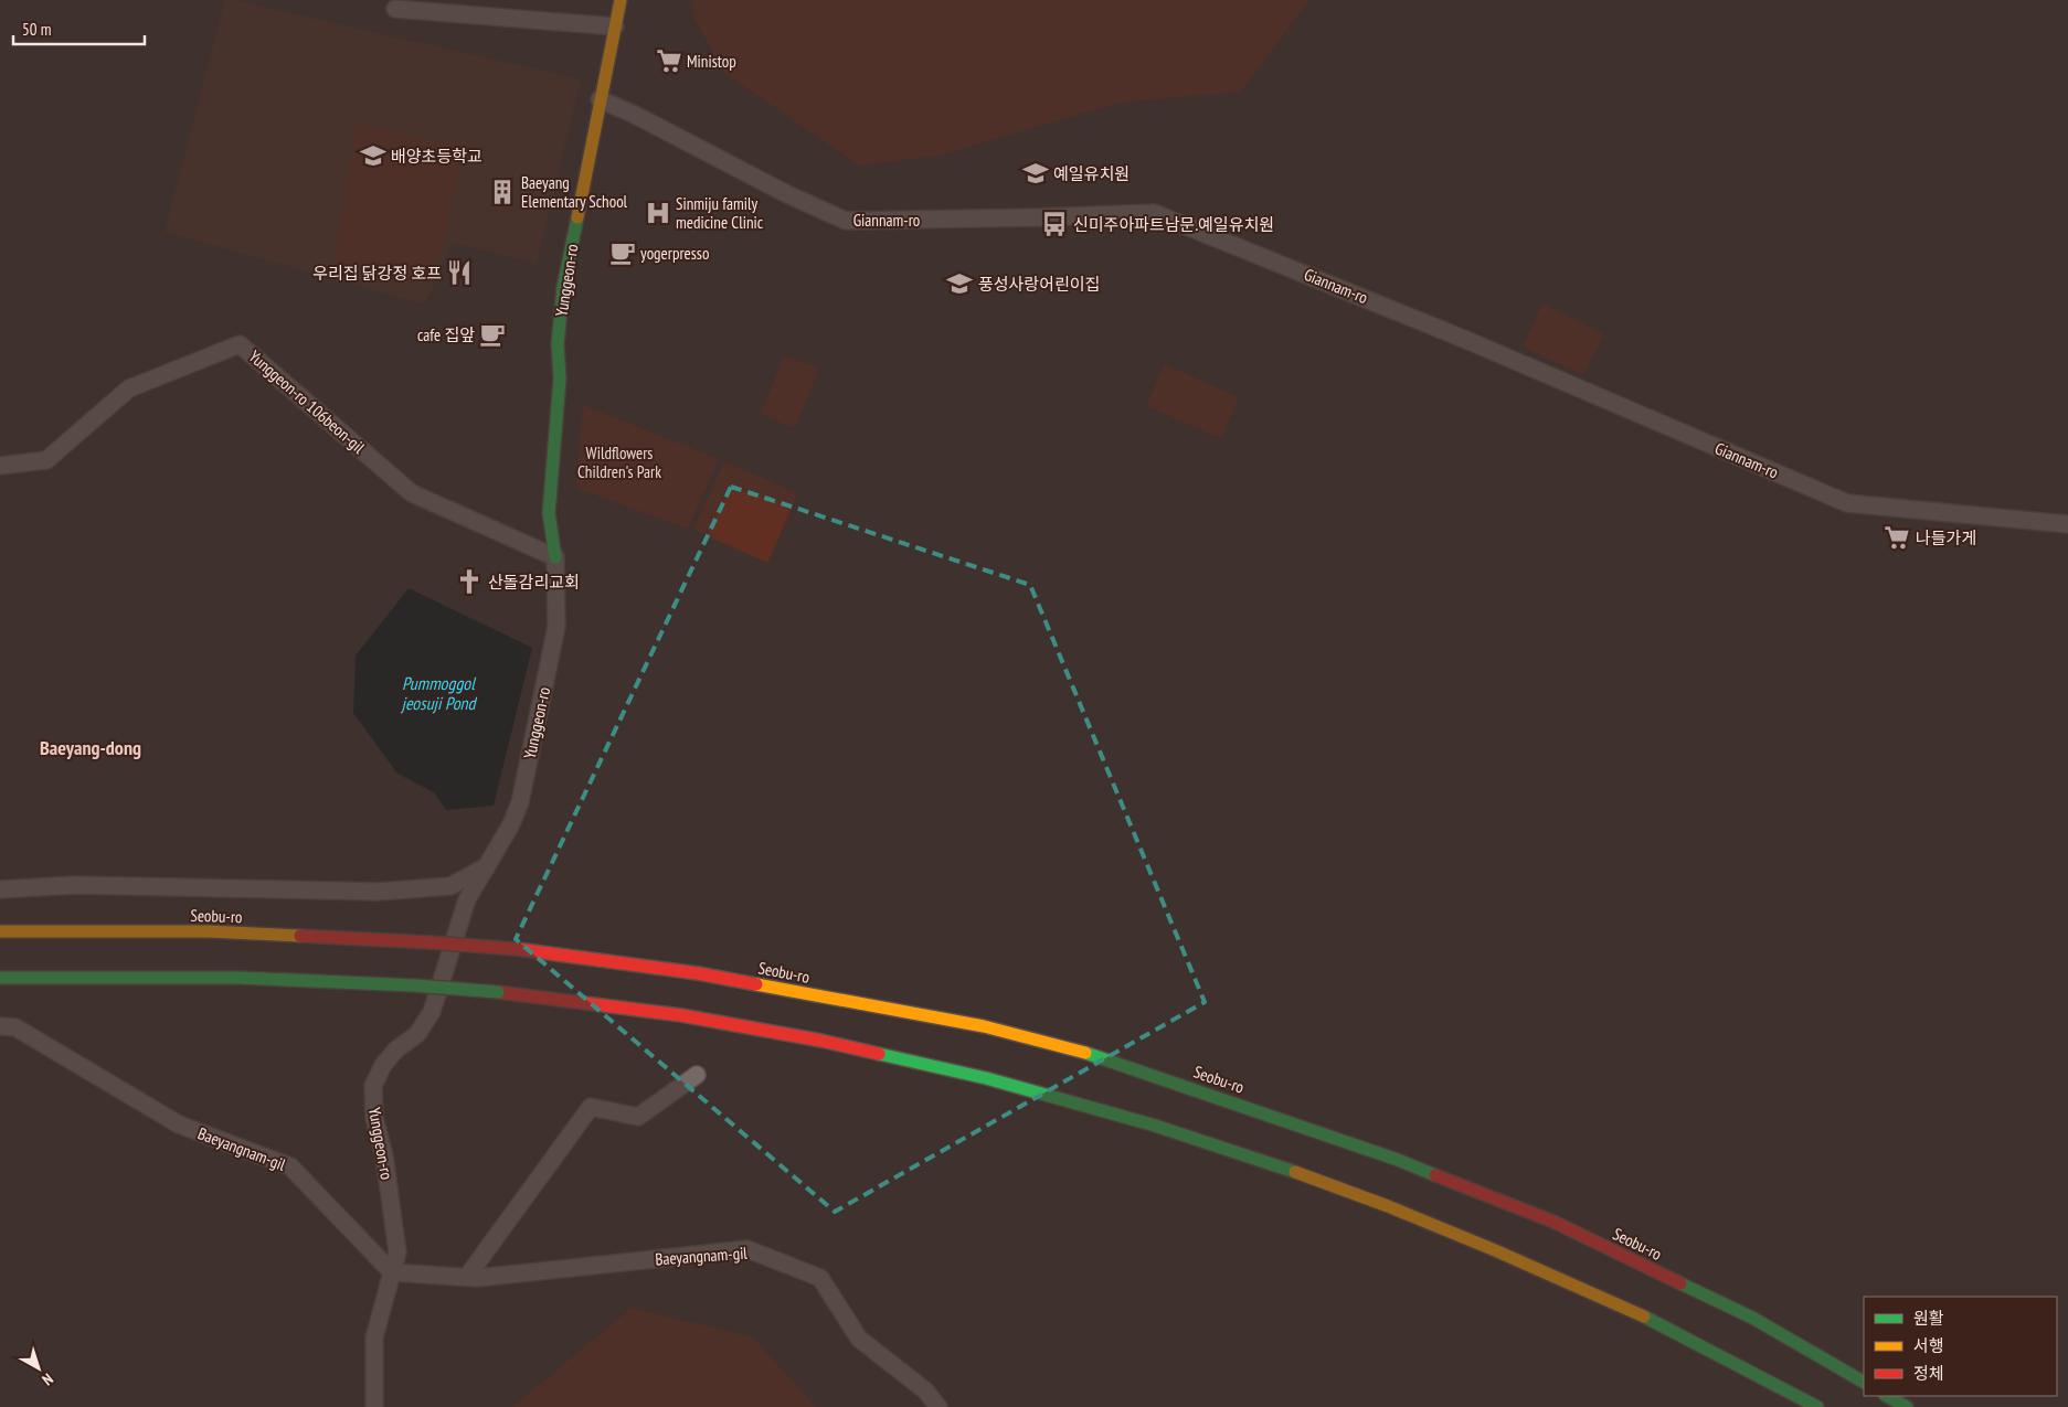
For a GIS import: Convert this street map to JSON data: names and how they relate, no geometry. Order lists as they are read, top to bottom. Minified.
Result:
{"streets":{"main road":["Yunggeon-ro","Seobu-ro"],"street":["Giannam-ro","Yunggeon-ro 106beon-gil","Baeyangnam-gil"]},"crossings":[["Giannam-ro","Yunggeon-ro"],["Yunggeon-ro","Yunggeon-ro 106beon-gil"],["Yunggeon-ro","Baeyangnam-gil"]],"districts":["Baeyang-dong"],"water":["Pummoggol jeosuji Pond"],"parks":["Wildflowers Children's Park"],"places":{"supermarket":["Ministop","나들가게"],"school or university":["배양초등학교","예일유치원","풍성사랑어린이집"],"building":["Baeyang Elementary School"],"hospital":["Sinmiju family medicine Clinic"],"bus stop":["신미주아파트남문.예일유치원"],"cafe":["yogerpresso","cafe 집앞"],"restaurant":["우리집 닭강정 호프"],"church":["산돌감리교회"]},"legend":["원활","서행","정체"],"scale_bar":"50 m","north":"bottom right"}
